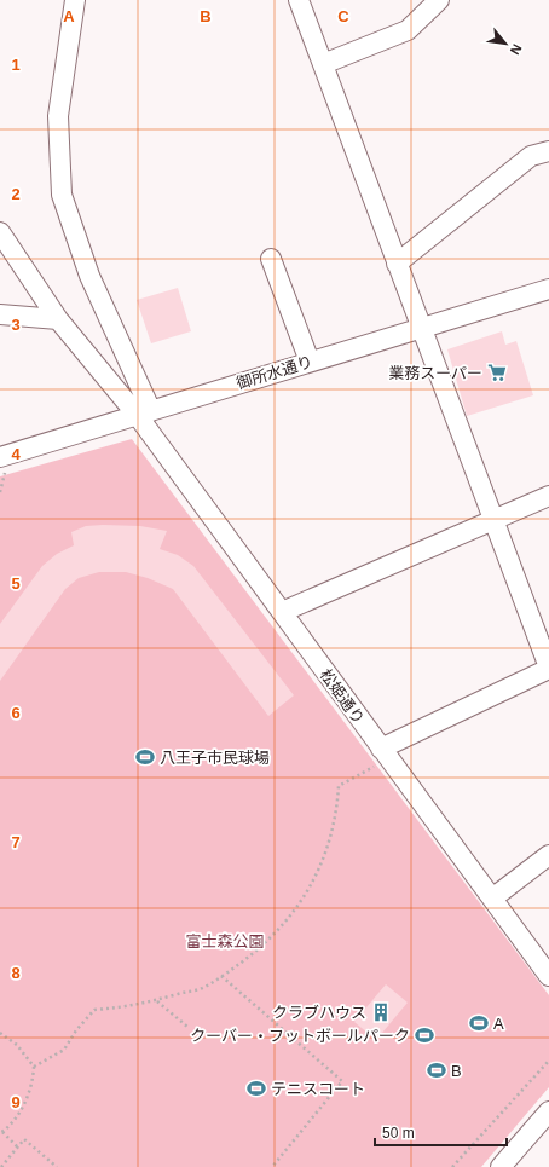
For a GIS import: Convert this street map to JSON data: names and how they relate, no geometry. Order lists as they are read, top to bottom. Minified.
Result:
{"streets":{"street":["御所水通り","松姫通り"]},"crossings":[["御所水通り","松姫通り"]],"parks":["富士森公園"],"places":{"supermarket":["業務スーパー"],"sports":["八王子市民球場","A","クーバー・フットボールパーク","B","テニスコート"],"building":["クラブハウス"]},"scale_bar":"50 m","north":"bottom right","grid":{"columns":["A","B","C"],"rows":["1","2","3","4","5","6","7","8","9"]}}
